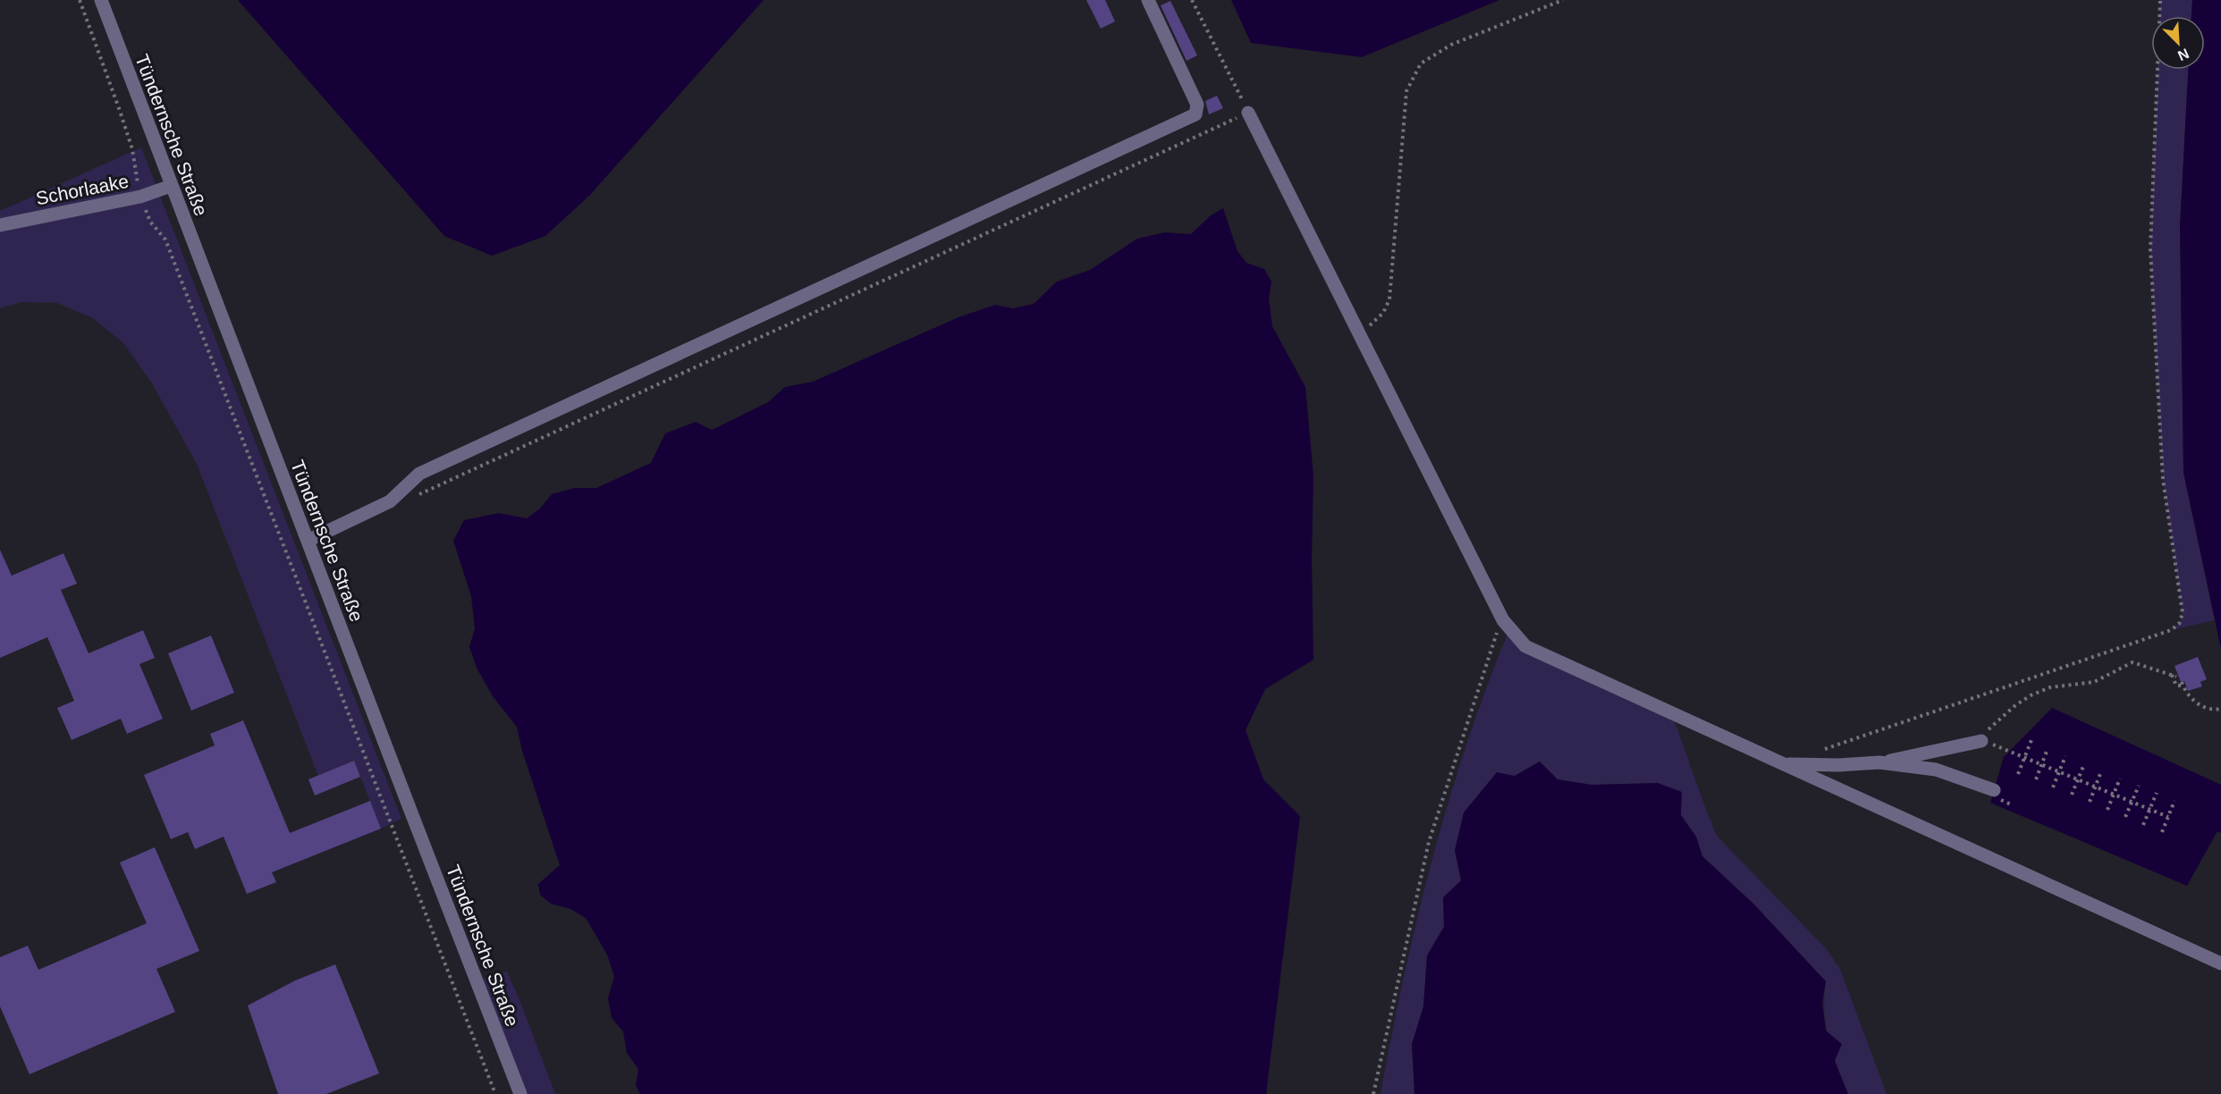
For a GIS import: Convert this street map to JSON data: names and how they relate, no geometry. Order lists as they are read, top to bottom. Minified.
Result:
{"streets":{"street":["Tündernsche Straße","Schorlaake"]},"crossings":[["Tündernsche Straße","Schorlaake"]],"north":"bottom right"}
